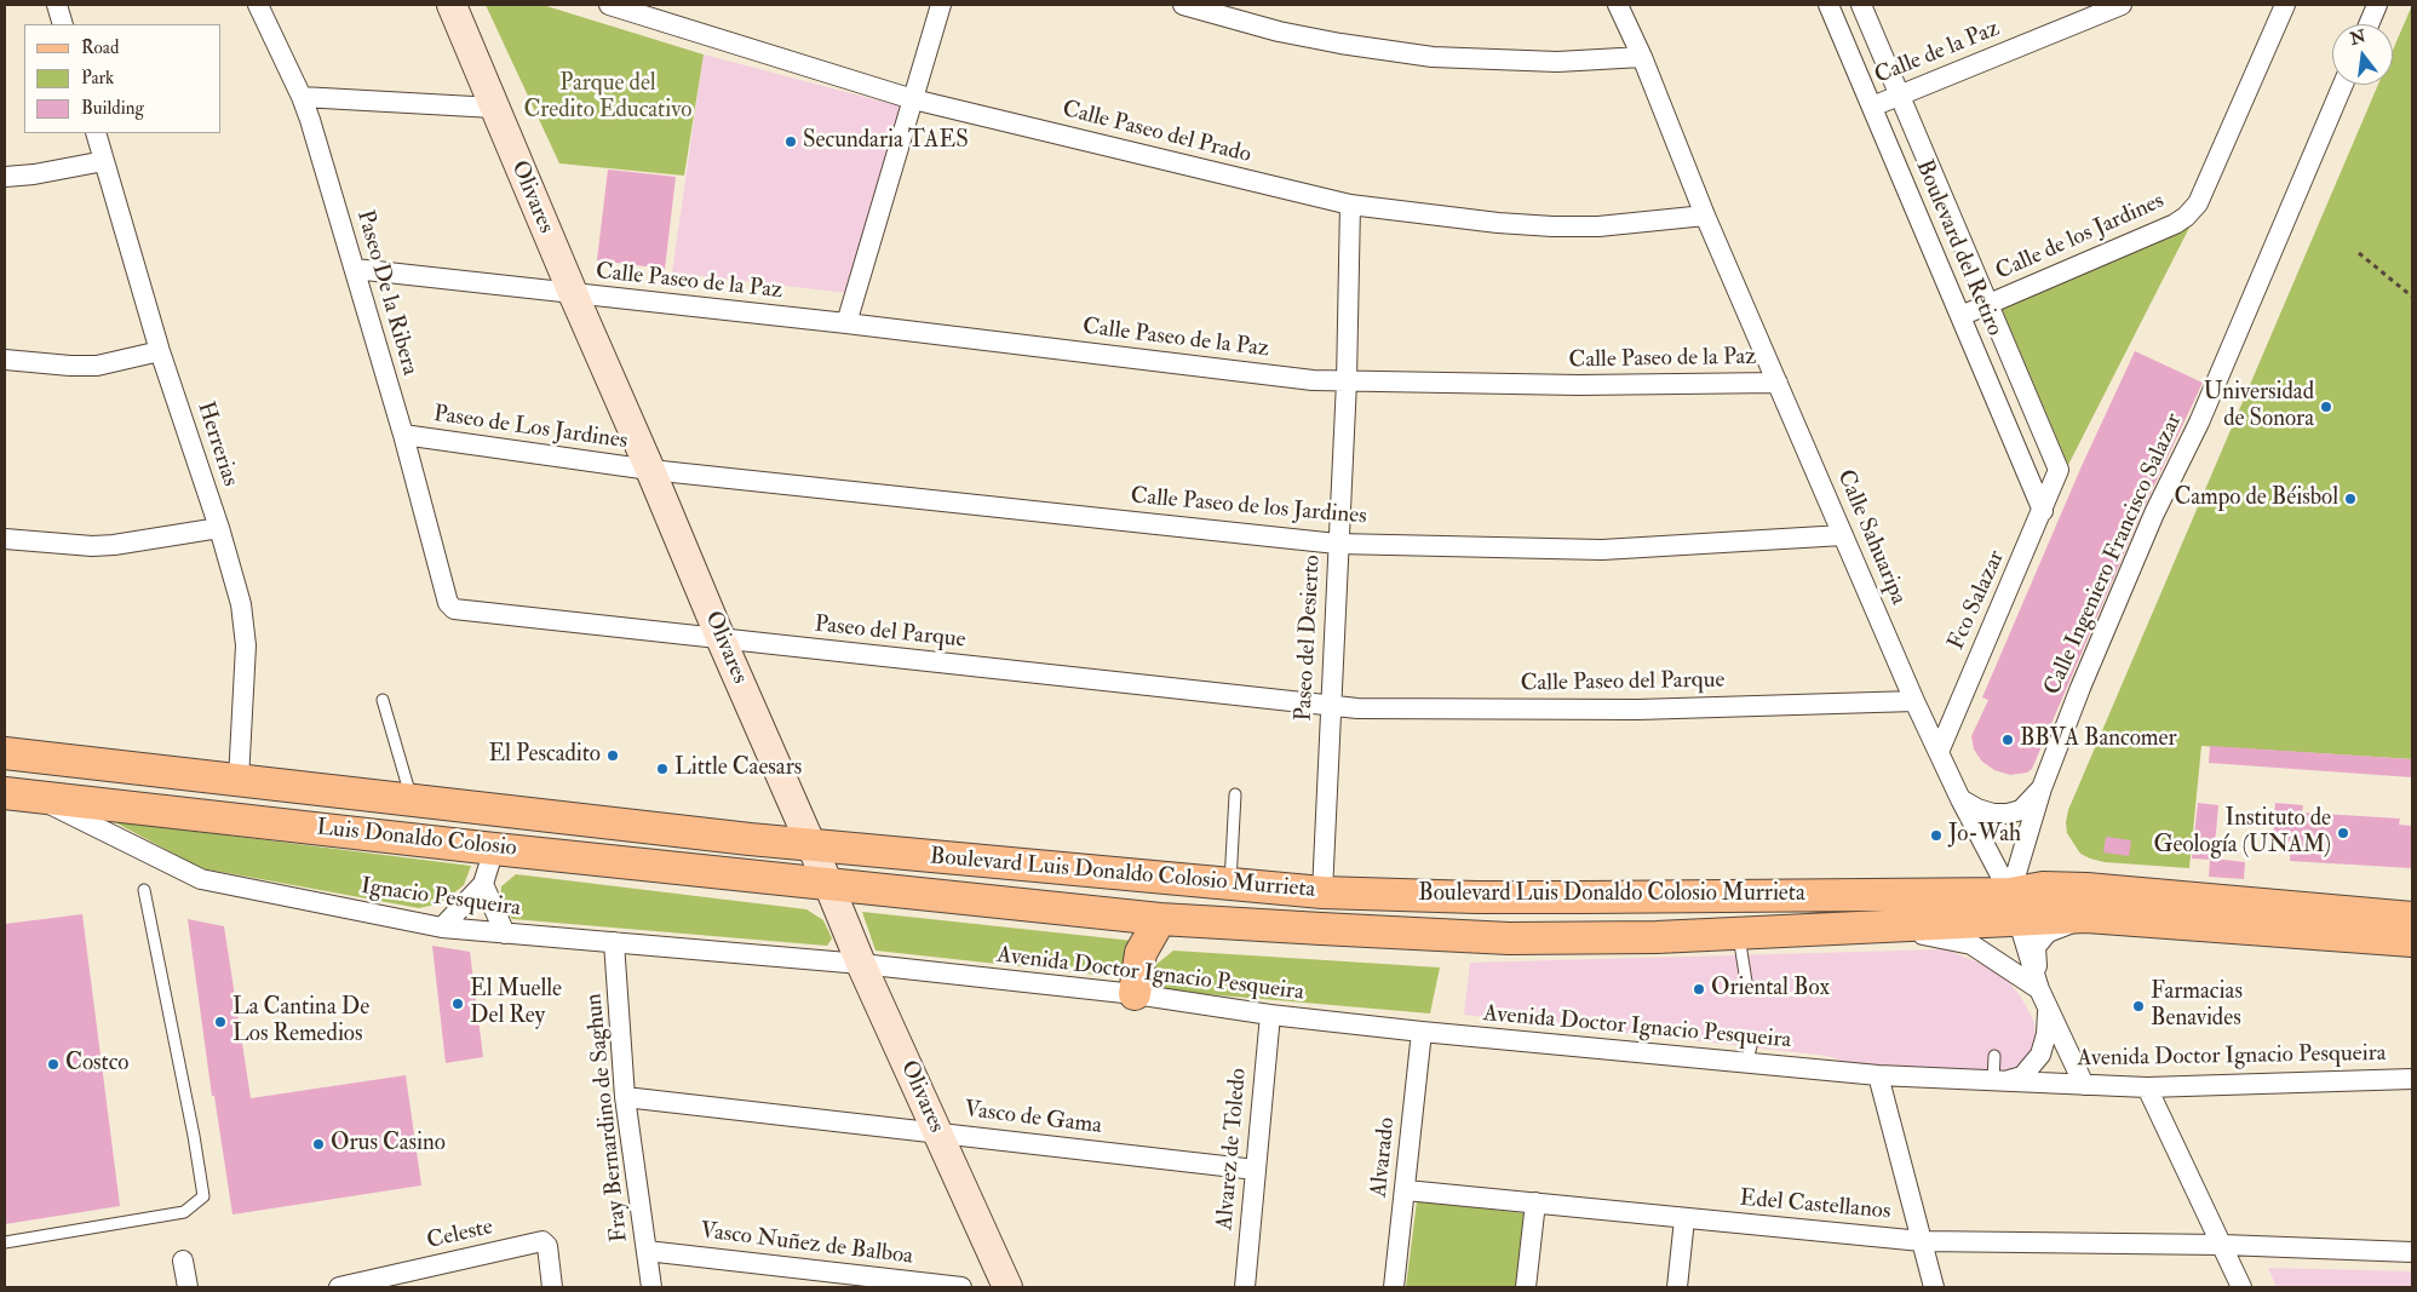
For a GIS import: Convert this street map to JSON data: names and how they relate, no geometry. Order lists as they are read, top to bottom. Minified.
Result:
{"streets":{"main road":["Olivares","Luis Donaldo Colosio","Boulevard Luis Donaldo Colosio Murrieta"],"street":["Calle de la Paz","Calle Paseo del Prado","Calle de los Jardines","Boulevard del Retiro","Calle Paseo de la Paz","Paseo De la Ribera","Paseo de Los Jardines","Herrerias","Calle Paseo de los Jardines","Calle Sahuaripa","Calle Ingeniero Francisco Salazar","Fco Salazar","Paseo del Parque","Paseo del Desierto","Calle Paseo del Parque","Ignacio Pesqueira","Avenida Doctor Ignacio Pesqueira","Fray Bernardino de Saghun","Vasco de Gama","Alvarez de Toledo","Alvarado","Edel Castellanos","Celeste","Vasco Nuñez de Balboa"]},"crossings":[["Calle de la Paz","Boulevard del Retiro"],["Calle Paseo del Prado","Calle Sahuaripa"],["Calle Paseo del Prado","Paseo del Desierto"],["Olivares","Calle Paseo de la Paz"],["Olivares","Paseo de Los Jardines"],["Olivares","Calle Paseo de los Jardines"],["Olivares","Paseo del Parque"],["Olivares","Luis Donaldo Colosio"],["Olivares","Boulevard Luis Donaldo Colosio Murrieta"],["Olivares","Ignacio Pesqueira"],["Olivares","Avenida Doctor Ignacio Pesqueira"],["Olivares","Vasco de Gama"],["Calle de los Jardines","Boulevard del Retiro"],["Boulevard del Retiro","Fco Salazar"],["Calle Paseo de la Paz","Paseo De la Ribera"],["Calle Paseo de la Paz","Calle Sahuaripa"],["Calle Paseo de la Paz","Paseo del Desierto"],["Paseo De la Ribera","Paseo de Los Jardines"],["Paseo De la Ribera","Paseo del Parque"],["Paseo de Los Jardines","Calle Paseo de los Jardines"],["Herrerias","Luis Donaldo Colosio"],["Calle Paseo de los Jardines","Calle Sahuaripa"],["Calle Paseo de los Jardines","Paseo del Desierto"],["Calle Sahuaripa","Calle Ingeniero Francisco Salazar"],["Calle Sahuaripa","Fco Salazar"],["Calle Sahuaripa","Calle Paseo del Parque"],["Calle Sahuaripa","Boulevard Luis Donaldo Colosio Murrieta"],["Calle Sahuaripa","Avenida Doctor Ignacio Pesqueira"],["Calle Ingeniero Francisco Salazar","Boulevard Luis Donaldo Colosio Murrieta"],["Paseo del Parque","Paseo del Desierto"],["Paseo del Parque","Calle Paseo del Parque"],["Paseo del Desierto","Calle Paseo del Parque"],["Paseo del Desierto","Boulevard Luis Donaldo Colosio Murrieta"],["Luis Donaldo Colosio","Boulevard Luis Donaldo Colosio Murrieta"],["Luis Donaldo Colosio","Ignacio Pesqueira"],["Ignacio Pesqueira","Avenida Doctor Ignacio Pesqueira"],["Ignacio Pesqueira","Fray Bernardino de Saghun"],["Avenida Doctor Ignacio Pesqueira","Alvarez de Toledo"],["Avenida Doctor Ignacio Pesqueira","Alvarado"],["Fray Bernardino de Saghun","Vasco de Gama"],["Fray Bernardino de Saghun","Vasco Nuñez de Balboa"],["Vasco de Gama","Alvarez de Toledo"],["Alvarado","Edel Castellanos"]],"parks":["Parque del Credito Educativo"],"places":["Secundaria TAES","Universidad de Sonora","Campo de Béisbol","BBVA Bancomer","El Pescadito","Little Caesars","Instituto de Geología (UNAM)","Jo-Wah","Oriental Box","El Muelle Del Rey","Farmacias Benavides","La Cantina De Los Remedios","Costco","Orus Casino"],"legend":["Road","Park","Building"],"north":"top"}
